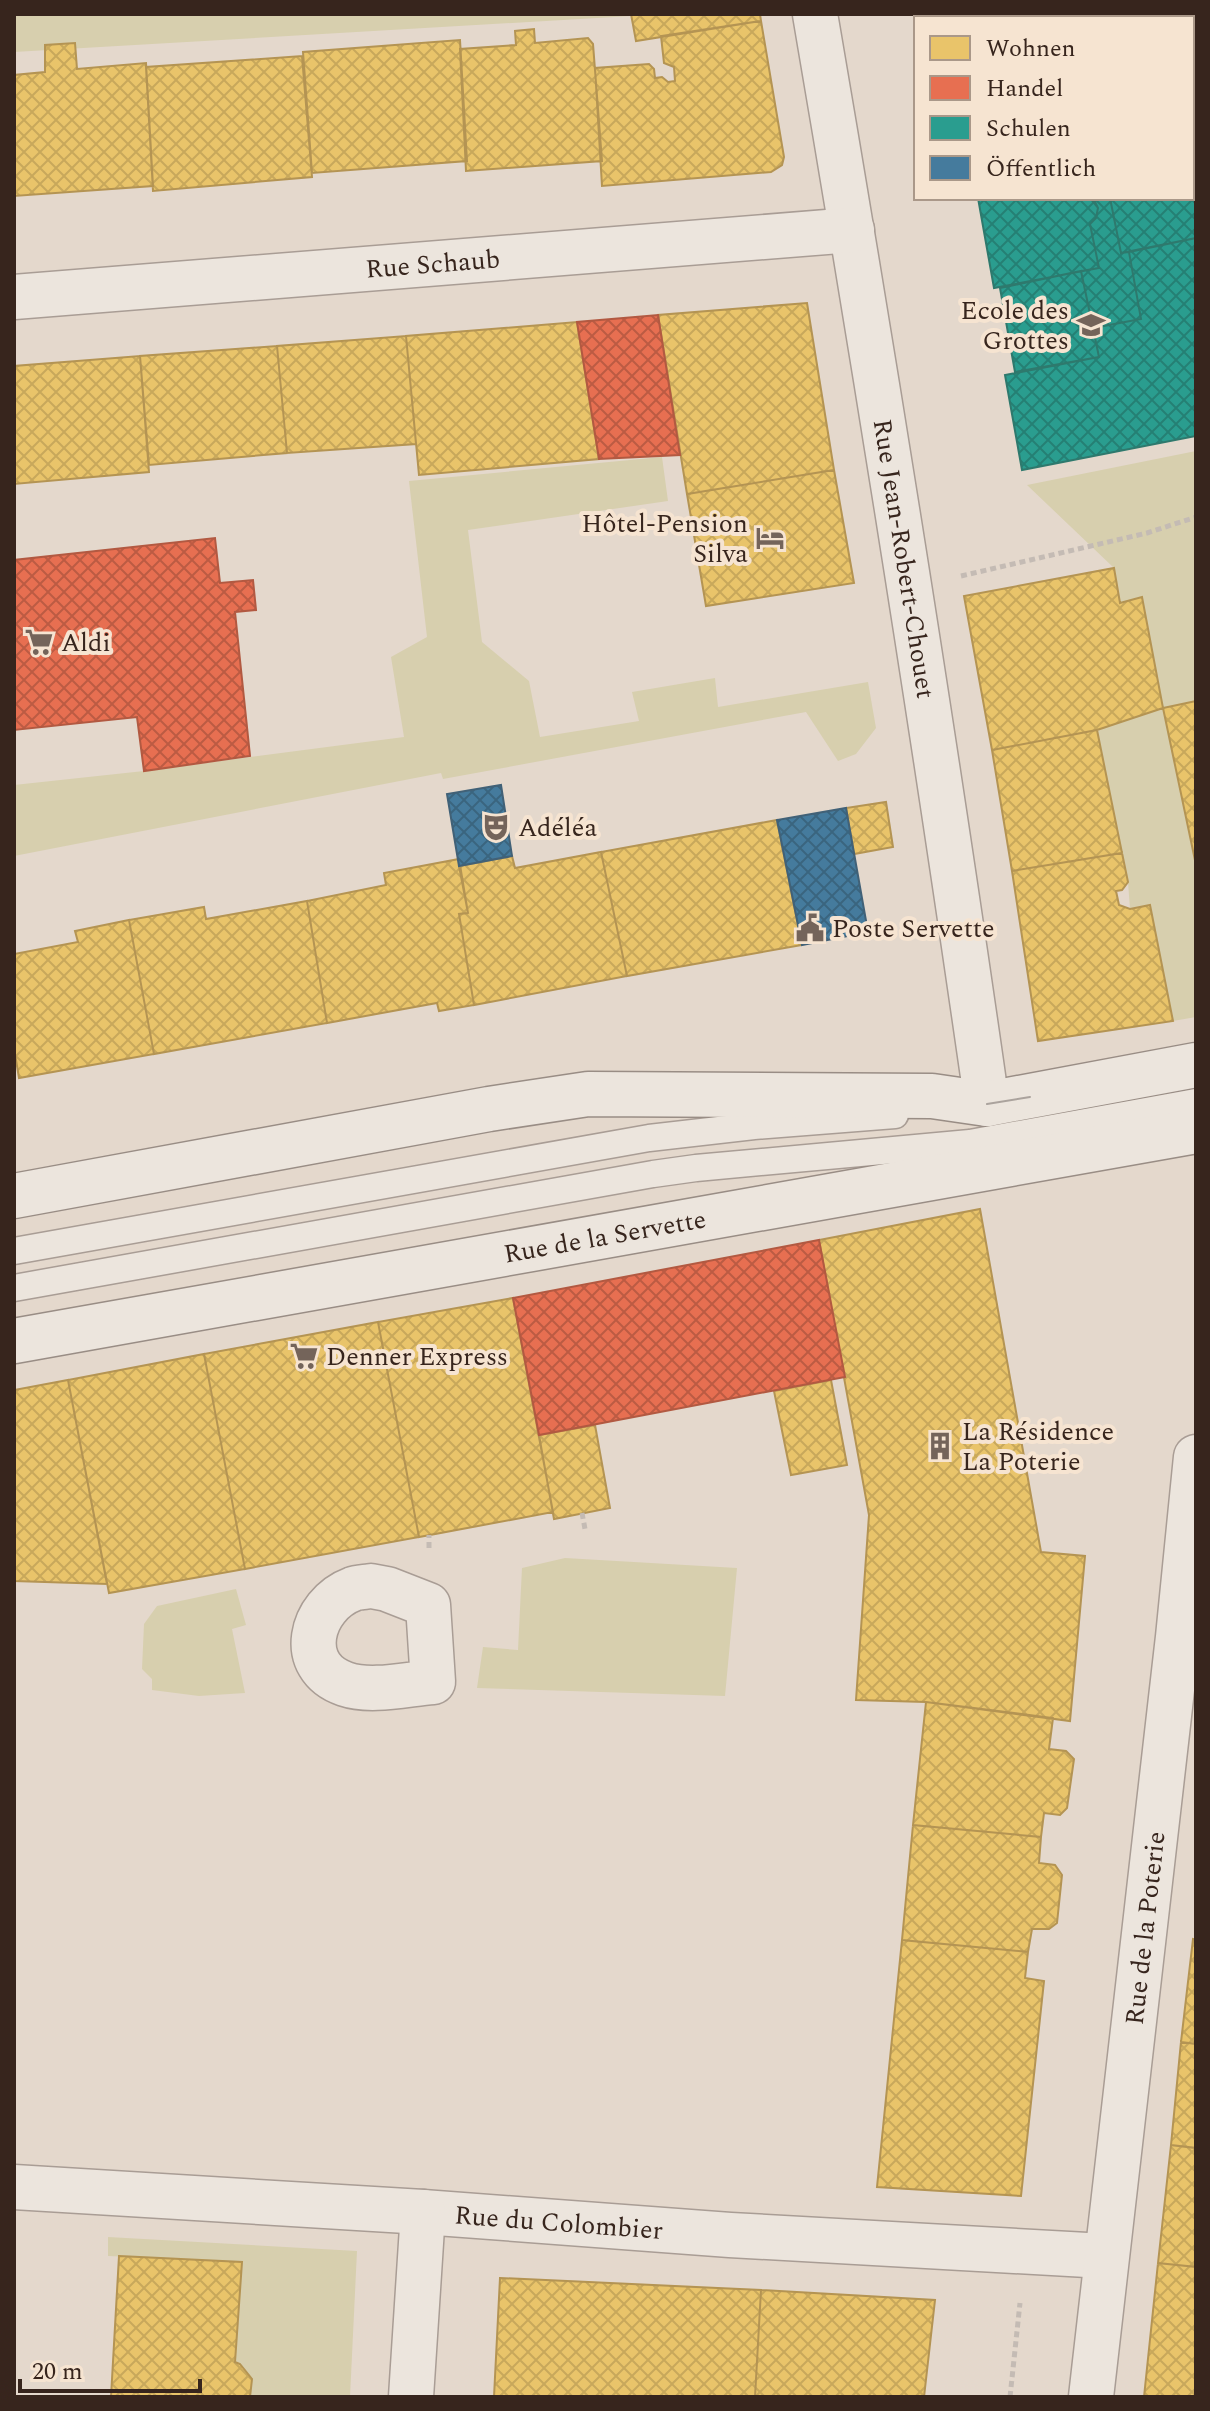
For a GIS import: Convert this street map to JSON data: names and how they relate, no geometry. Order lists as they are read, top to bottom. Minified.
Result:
{"streets":{"street":["Rue Schaub","Rue Jean-Robert-Chouet","Rue de la Servette","Rue de la Poterie","Rue du Colombier"]},"crossings":[["Rue Schaub","Rue Jean-Robert-Chouet"],["Rue de la Poterie","Rue du Colombier"]],"places":{"school or university":["Ecole des Grottes"],"hotel":["Hôtel-Pension Silva"],"supermarket":["Aldi","Denner Express"],"theatre":["Adéléa"],"public building":["Poste Servette"],"building":["La Résidence La Poterie"]},"legend":["Wohnen","Handel","Schulen","Öffentlich"],"scale_bar":"20 m"}
